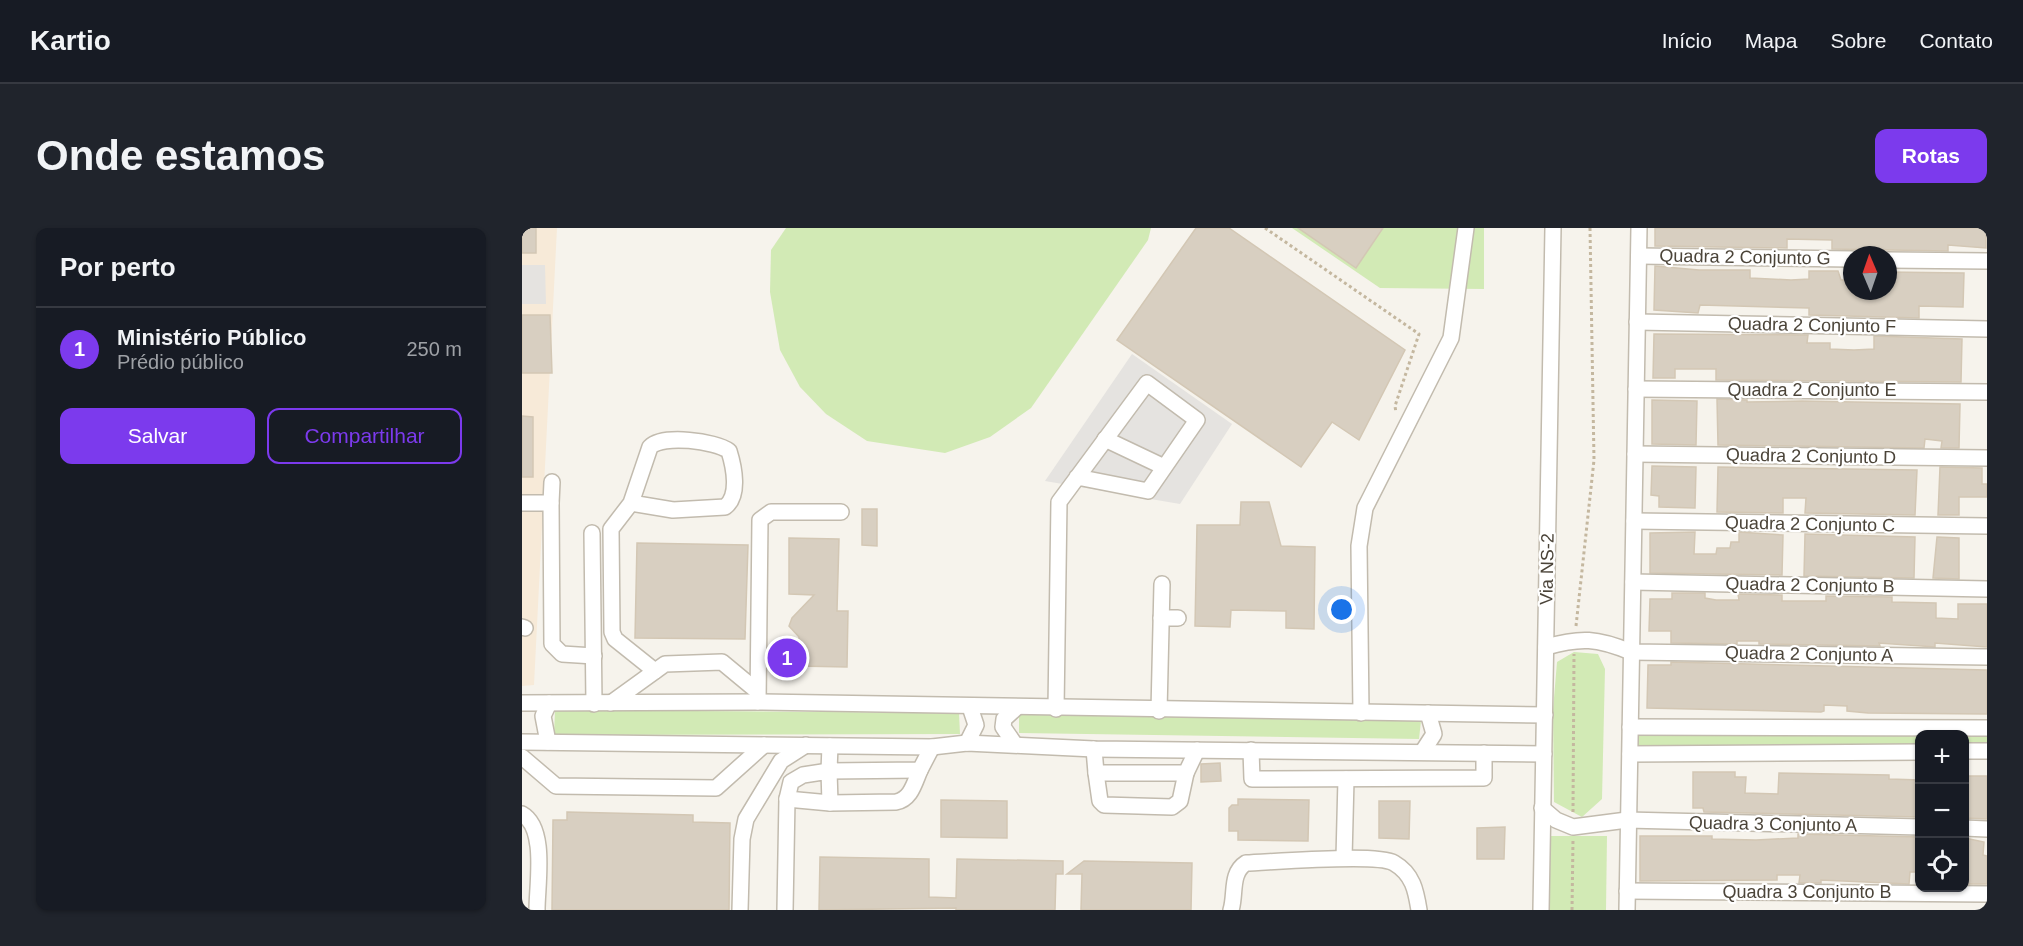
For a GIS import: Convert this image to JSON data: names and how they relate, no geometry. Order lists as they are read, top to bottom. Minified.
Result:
{"streets":{"street":["Quadra 2 Conjunto G","Quadra 2 Conjunto F","Quadra 2 Conjunto E","Quadra 2 Conjunto D","Quadra 2 Conjunto C","Via NS-2","Quadra 2 Conjunto B","Quadra 2 Conjunto A","Quadra 3 Conjunto A","Quadra 3 Conjunto B"]},"north":"top","page":{"header":"Kartio","nav":["Início","Mapa","Sobre","Contato"],"buttons":["Rotas",["Salvar","Compartilhar"]],"title":"Onde estamos","heading":"Por perto","list":[{"mark":"1","name":"Ministério Público","note":"Prédio público","value":"250 m"}],"pins":"1","map_buttons":["+","−"]}}
